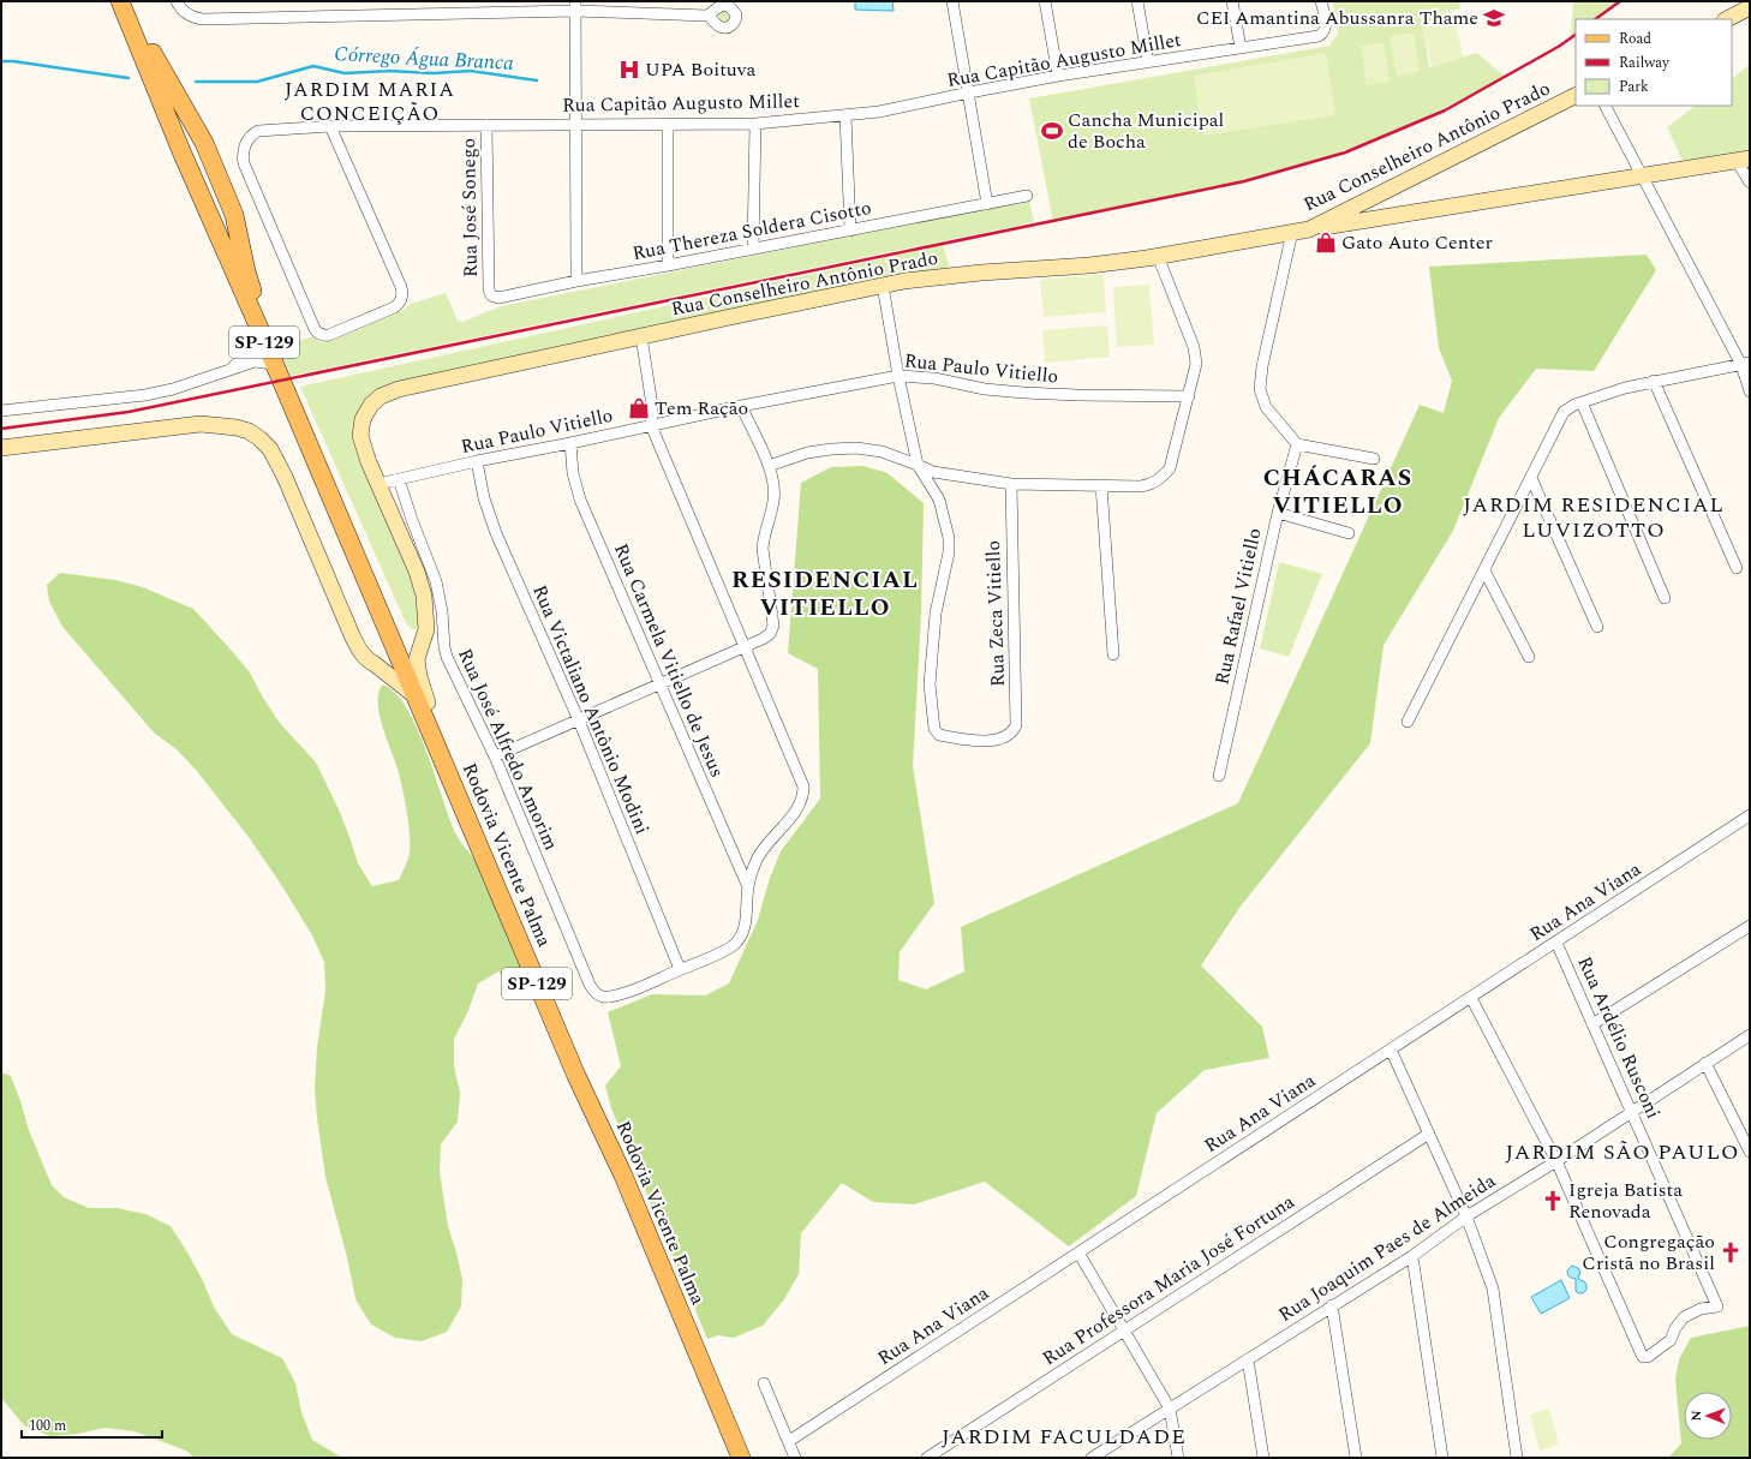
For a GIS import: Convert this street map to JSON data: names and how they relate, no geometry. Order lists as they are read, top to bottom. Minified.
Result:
{"streets":{"main road":["Rua Conselheiro Antônio Prado","SP-129","Rodovia Vicente Palma"],"street":["Rua Capitão Augusto Millet","Rua José Sonego","Rua Thereza Soldera Cisotto","Rua Paulo Vitiello","Rua Rafael Vitiello","Rua Zeca Vitiello","Rua Carmela Vitiello de Jesus","Rua Victaliano Antônio Modini","Rua José Alfredo Amorim","Rua Ana Viana","Rua Ardélio Rusconi","Rua Joaquim Paes de Almeida","Rua Professora Maria José Fortuna"]},"crossings":[["Rua Capitão Augusto Millet","Rua José Sonego"],["Rua Conselheiro Antônio Prado","Rua Paulo Vitiello"],["Rua José Sonego","Rua Thereza Soldera Cisotto"],["SP-129","Rodovia Vicente Palma"],["Rua Paulo Vitiello","Rua Carmela Vitiello de Jesus"],["Rua Paulo Vitiello","Rua Victaliano Antônio Modini"],["Rua Paulo Vitiello","Rua José Alfredo Amorim"],["Rua Victaliano Antônio Modini","Rua José Alfredo Amorim"],["Rua Ana Viana","Rua Ardélio Rusconi"],["Rua Ardélio Rusconi","Rua Joaquim Paes de Almeida"]],"districts":["JARDIM MARIA CONCEIÇÃO","CHÁCARAS VITIELLO","JARDIM RESIDENCIAL LUVIZOTTO","RESIDENCIAL VITIELLO","JARDIM SÃO PAULO","JARDIM FACULDADE"],"water":["Córrego Água Branca"],"places":{"school or university":["CEI Amantina Abussanra Thame"],"hospital":["UPA Boituva"],"sports":["Cancha Municipal de Bocha"],"shop":["Gato Auto Center","Tem Ração"],"church":["Igreja Batista Renovada","Congregação Cristã no Brasil"]},"legend":["Road","Railway","Park"],"scale_bar":"100 m","north":"left"}
